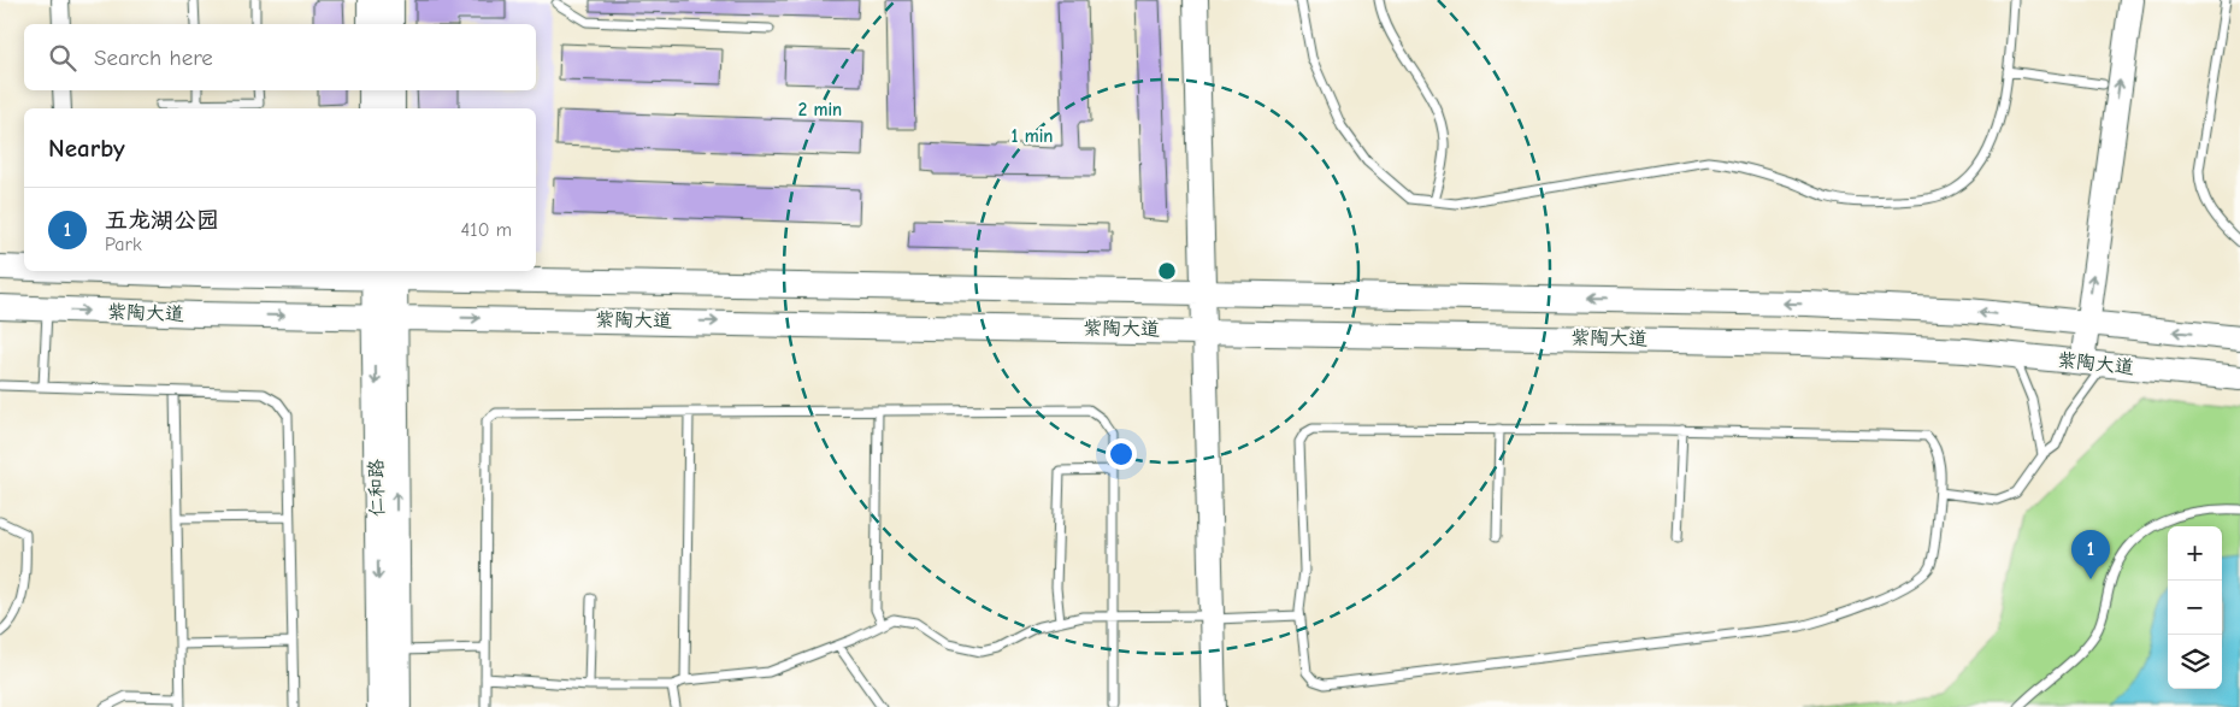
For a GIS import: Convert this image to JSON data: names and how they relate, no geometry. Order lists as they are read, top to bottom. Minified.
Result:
{"streets":{"main road":["紫陶大道","仁和路"]},"crossings":[["紫陶大道","仁和路"]],"page":{"search":"Search here","heading":"Nearby","list":[{"mark":"1","name":"五龙湖公园","note":"Park","value":"410 m"}],"map_buttons":["+","−"],"pins":"1"},"rings":["2 min","1 min"]}
